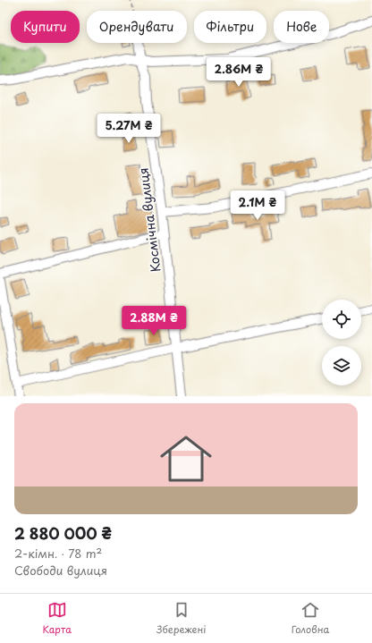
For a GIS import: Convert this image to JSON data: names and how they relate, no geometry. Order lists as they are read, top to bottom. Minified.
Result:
{"streets":{"street":["Космічна вулиця"]},"page":{"chip":["Купити","Орендувати","Фільтри","Нове"],"price":["2.86M ₴","5.27M ₴","2.1M ₴","2.88M ₴"],"list":[{"name":"2 880 000 ₴","note":"2-кімн. · 78 m² · Свободи вулиця"}],"tabs":["Карта","Збережені","Головна"]}}
